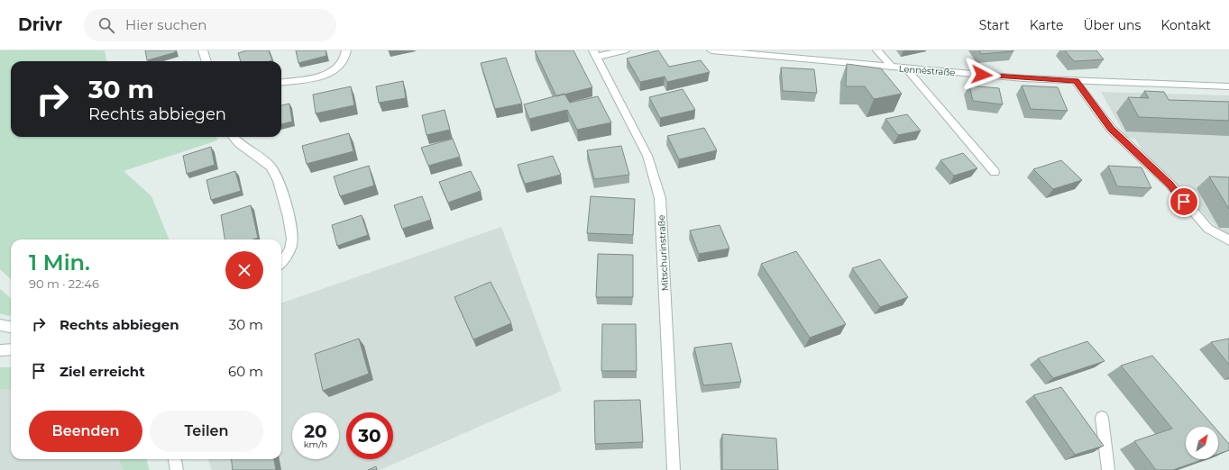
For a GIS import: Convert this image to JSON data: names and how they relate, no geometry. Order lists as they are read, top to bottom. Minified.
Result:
{"streets":{"street":["Lennéstraße","Mitschurinstraße"]},"north":"top right","page":{"header":"Drivr","search":"Hier suchen","nav":["Start","Karte","Über uns","Kontakt"],"turn":["30 m","Rechts abbiegen"],"heading":["1 Min.","90 m · 22:46"],"list":[{"name":"Rechts abbiegen","value":"30 m"},{"name":"Ziel erreicht","value":"60 m"}],"buttons":["Beenden","Teilen"],"speed":"20 km/h","limit":"30"}}
